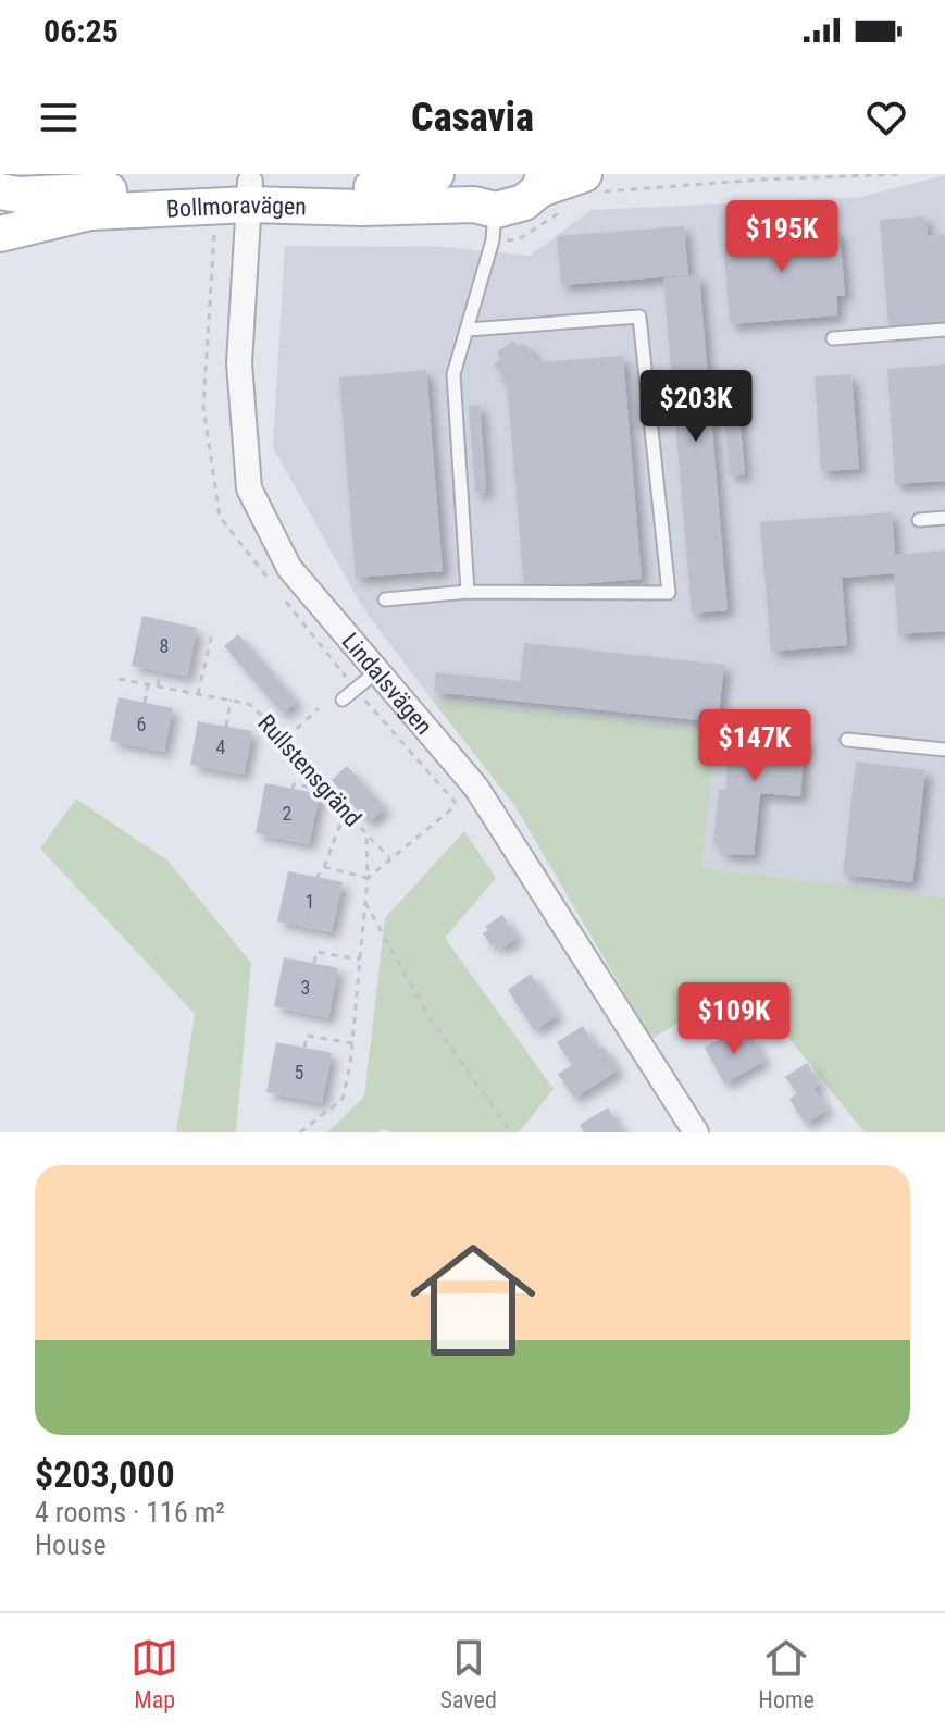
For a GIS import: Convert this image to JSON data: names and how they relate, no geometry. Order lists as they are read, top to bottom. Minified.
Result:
{"streets":{"street":["Bollmoravägen","Lindalsvägen"],"path":["Rullstensgränd"]},"crossings":[["Bollmoravägen","Lindalsvägen"]],"house_numbers":["8","6","4","2","1","3","5"],"page":{"status":"06:25","header":"Casavia","price":["$195K","$203K","$147K","$109K"],"list":[{"name":"$203,000","note":"4 rooms · 116 m² · House"}],"tabs":["Map","Saved","Home"]}}
